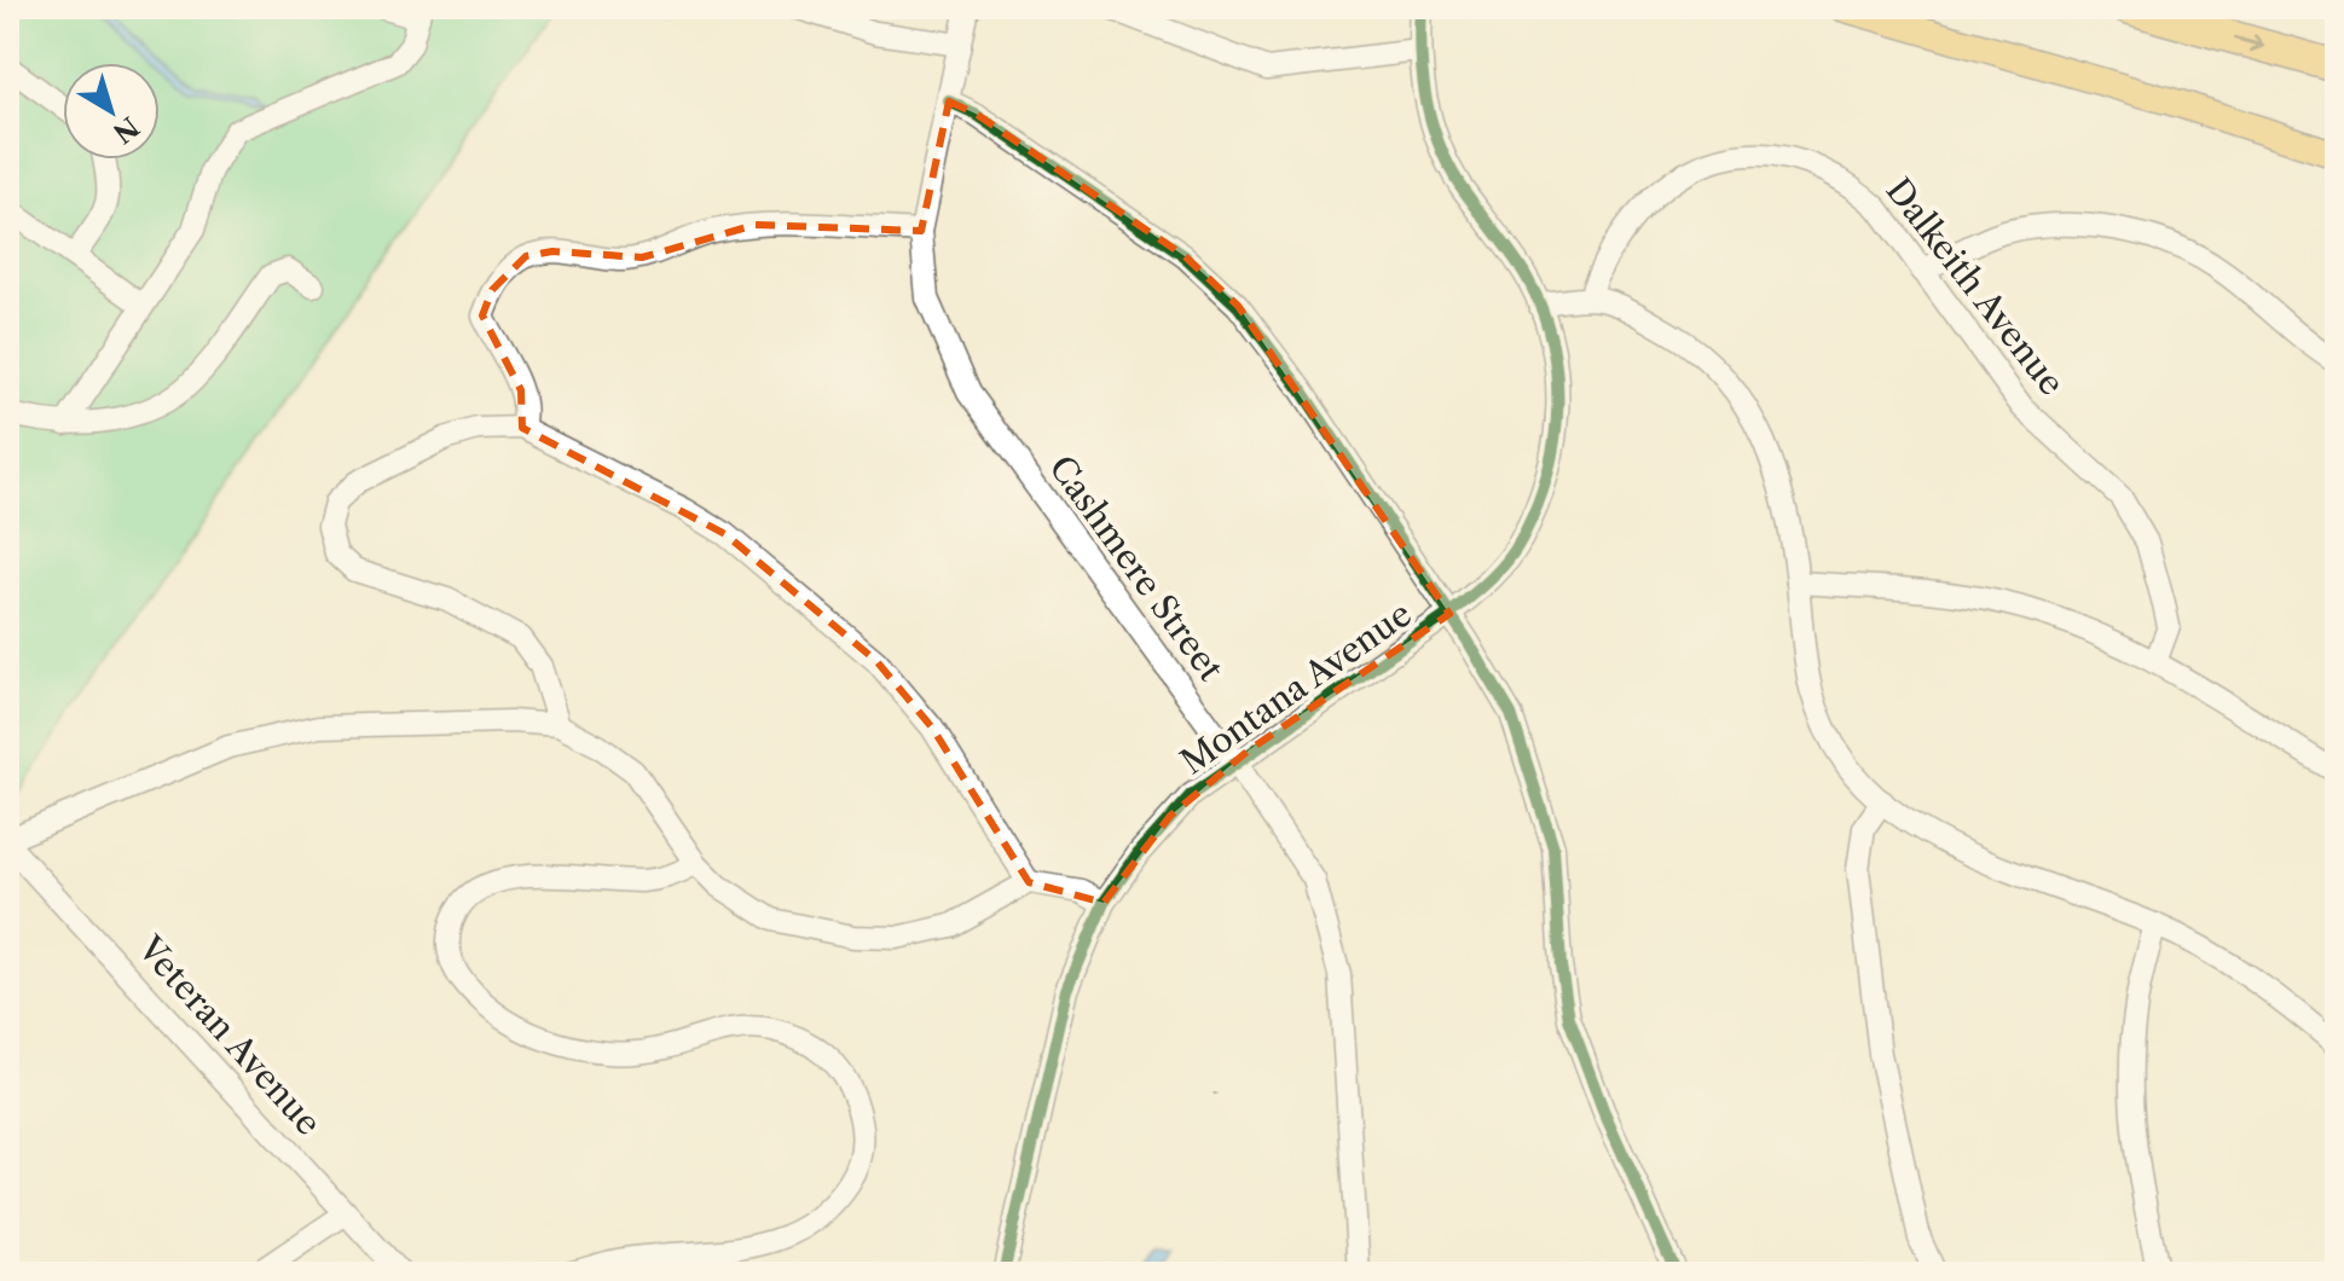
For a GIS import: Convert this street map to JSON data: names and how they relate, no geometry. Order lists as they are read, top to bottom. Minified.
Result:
{"streets":{"street":["Dalkeith Avenue","Cashmere Street","Montana Avenue","Veteran Avenue"]},"crossings":[["Cashmere Street","Montana Avenue"]],"north":"bottom right"}
